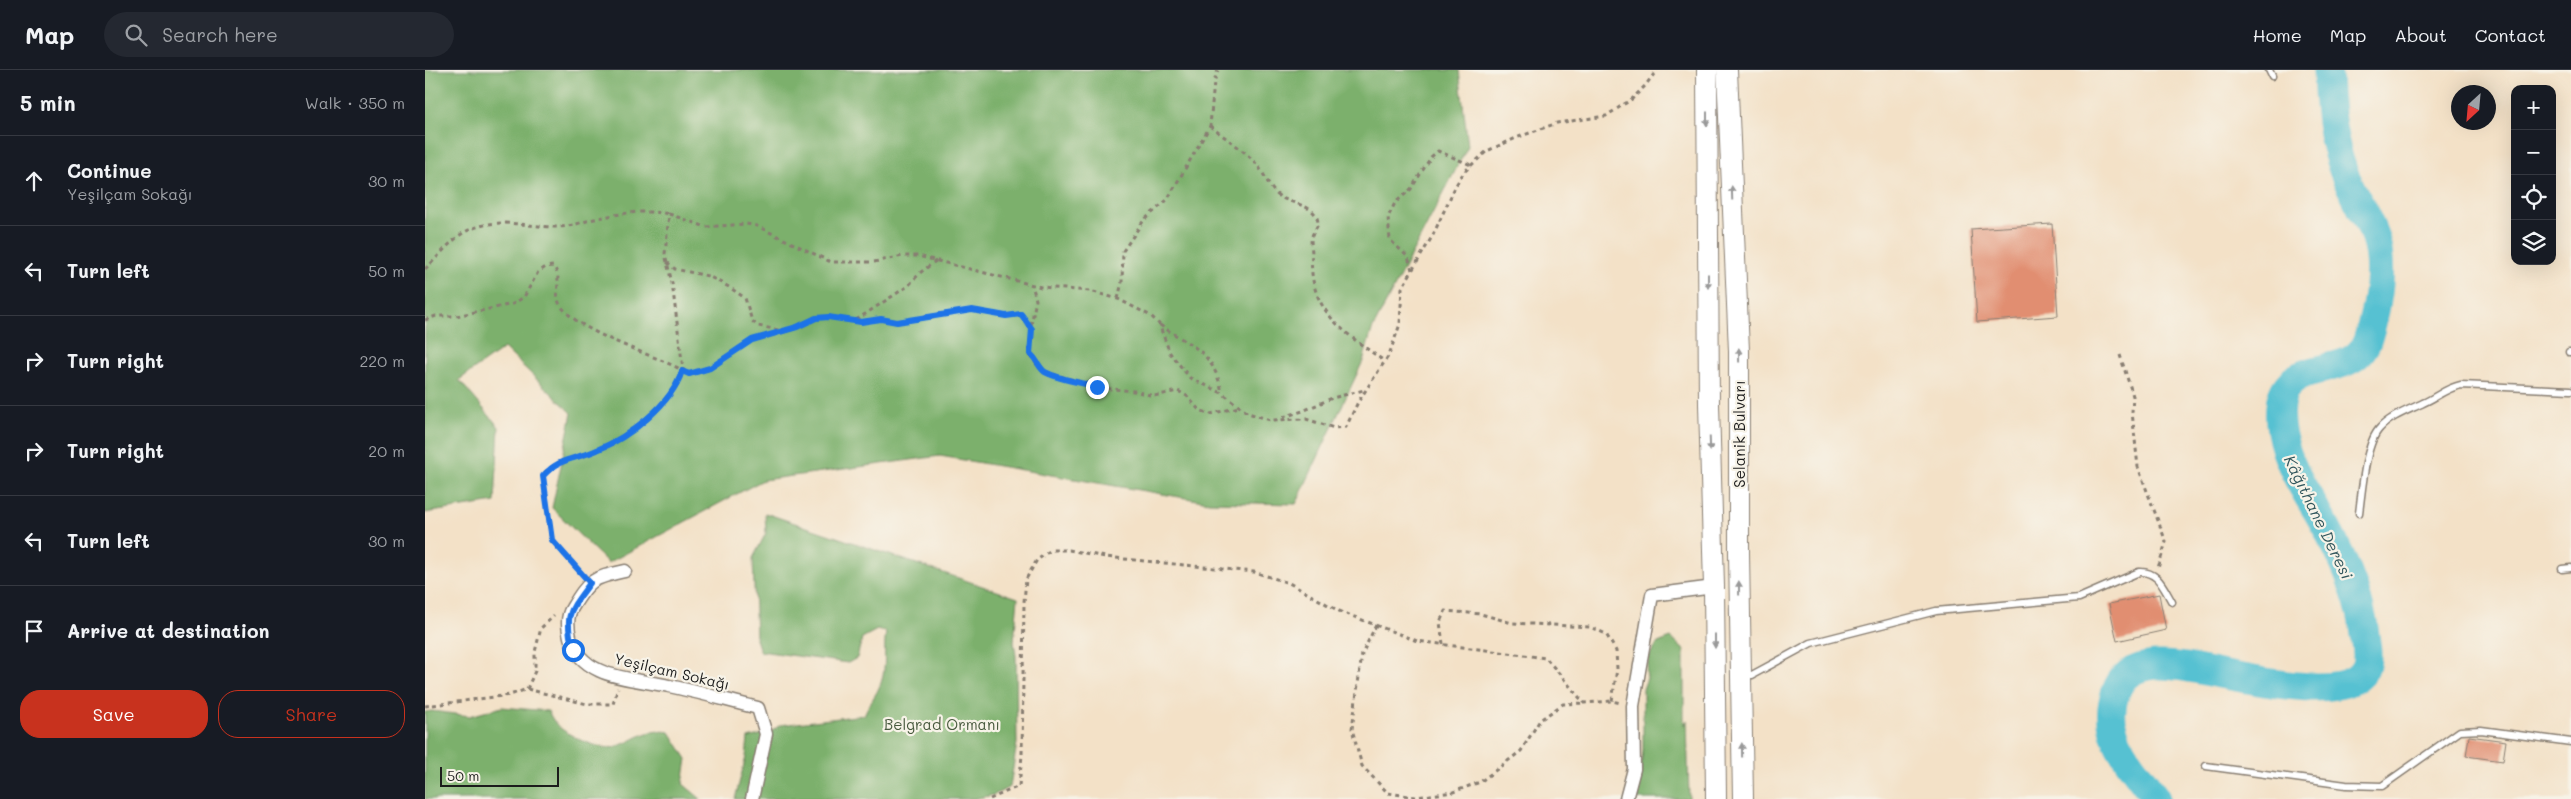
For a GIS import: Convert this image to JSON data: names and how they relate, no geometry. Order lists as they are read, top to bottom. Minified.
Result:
{"streets":{"main road":["Selanik Bulvarı"],"street":["Yeşilçam Sokağı"]},"water":["Kâğıthane Deresi"],"parks":["Belgrad Ormanı"],"scale_bar":"50 m","north":"bottom left","page":{"header":"Map","search":"Search here","nav":["Home","Map","About","Contact"],"heading":["5 min","Walk · 350 m"],"map_buttons":["+","−"],"list":[["Continue","Yeşilçam Sokağı","30 m"],["Turn left","50 m"],["Turn right","220 m"],["Turn right","20 m"],["Turn left","30 m"],"Arrive at destination"],"buttons":["Save","Share"],"scale":"50 m"}}
